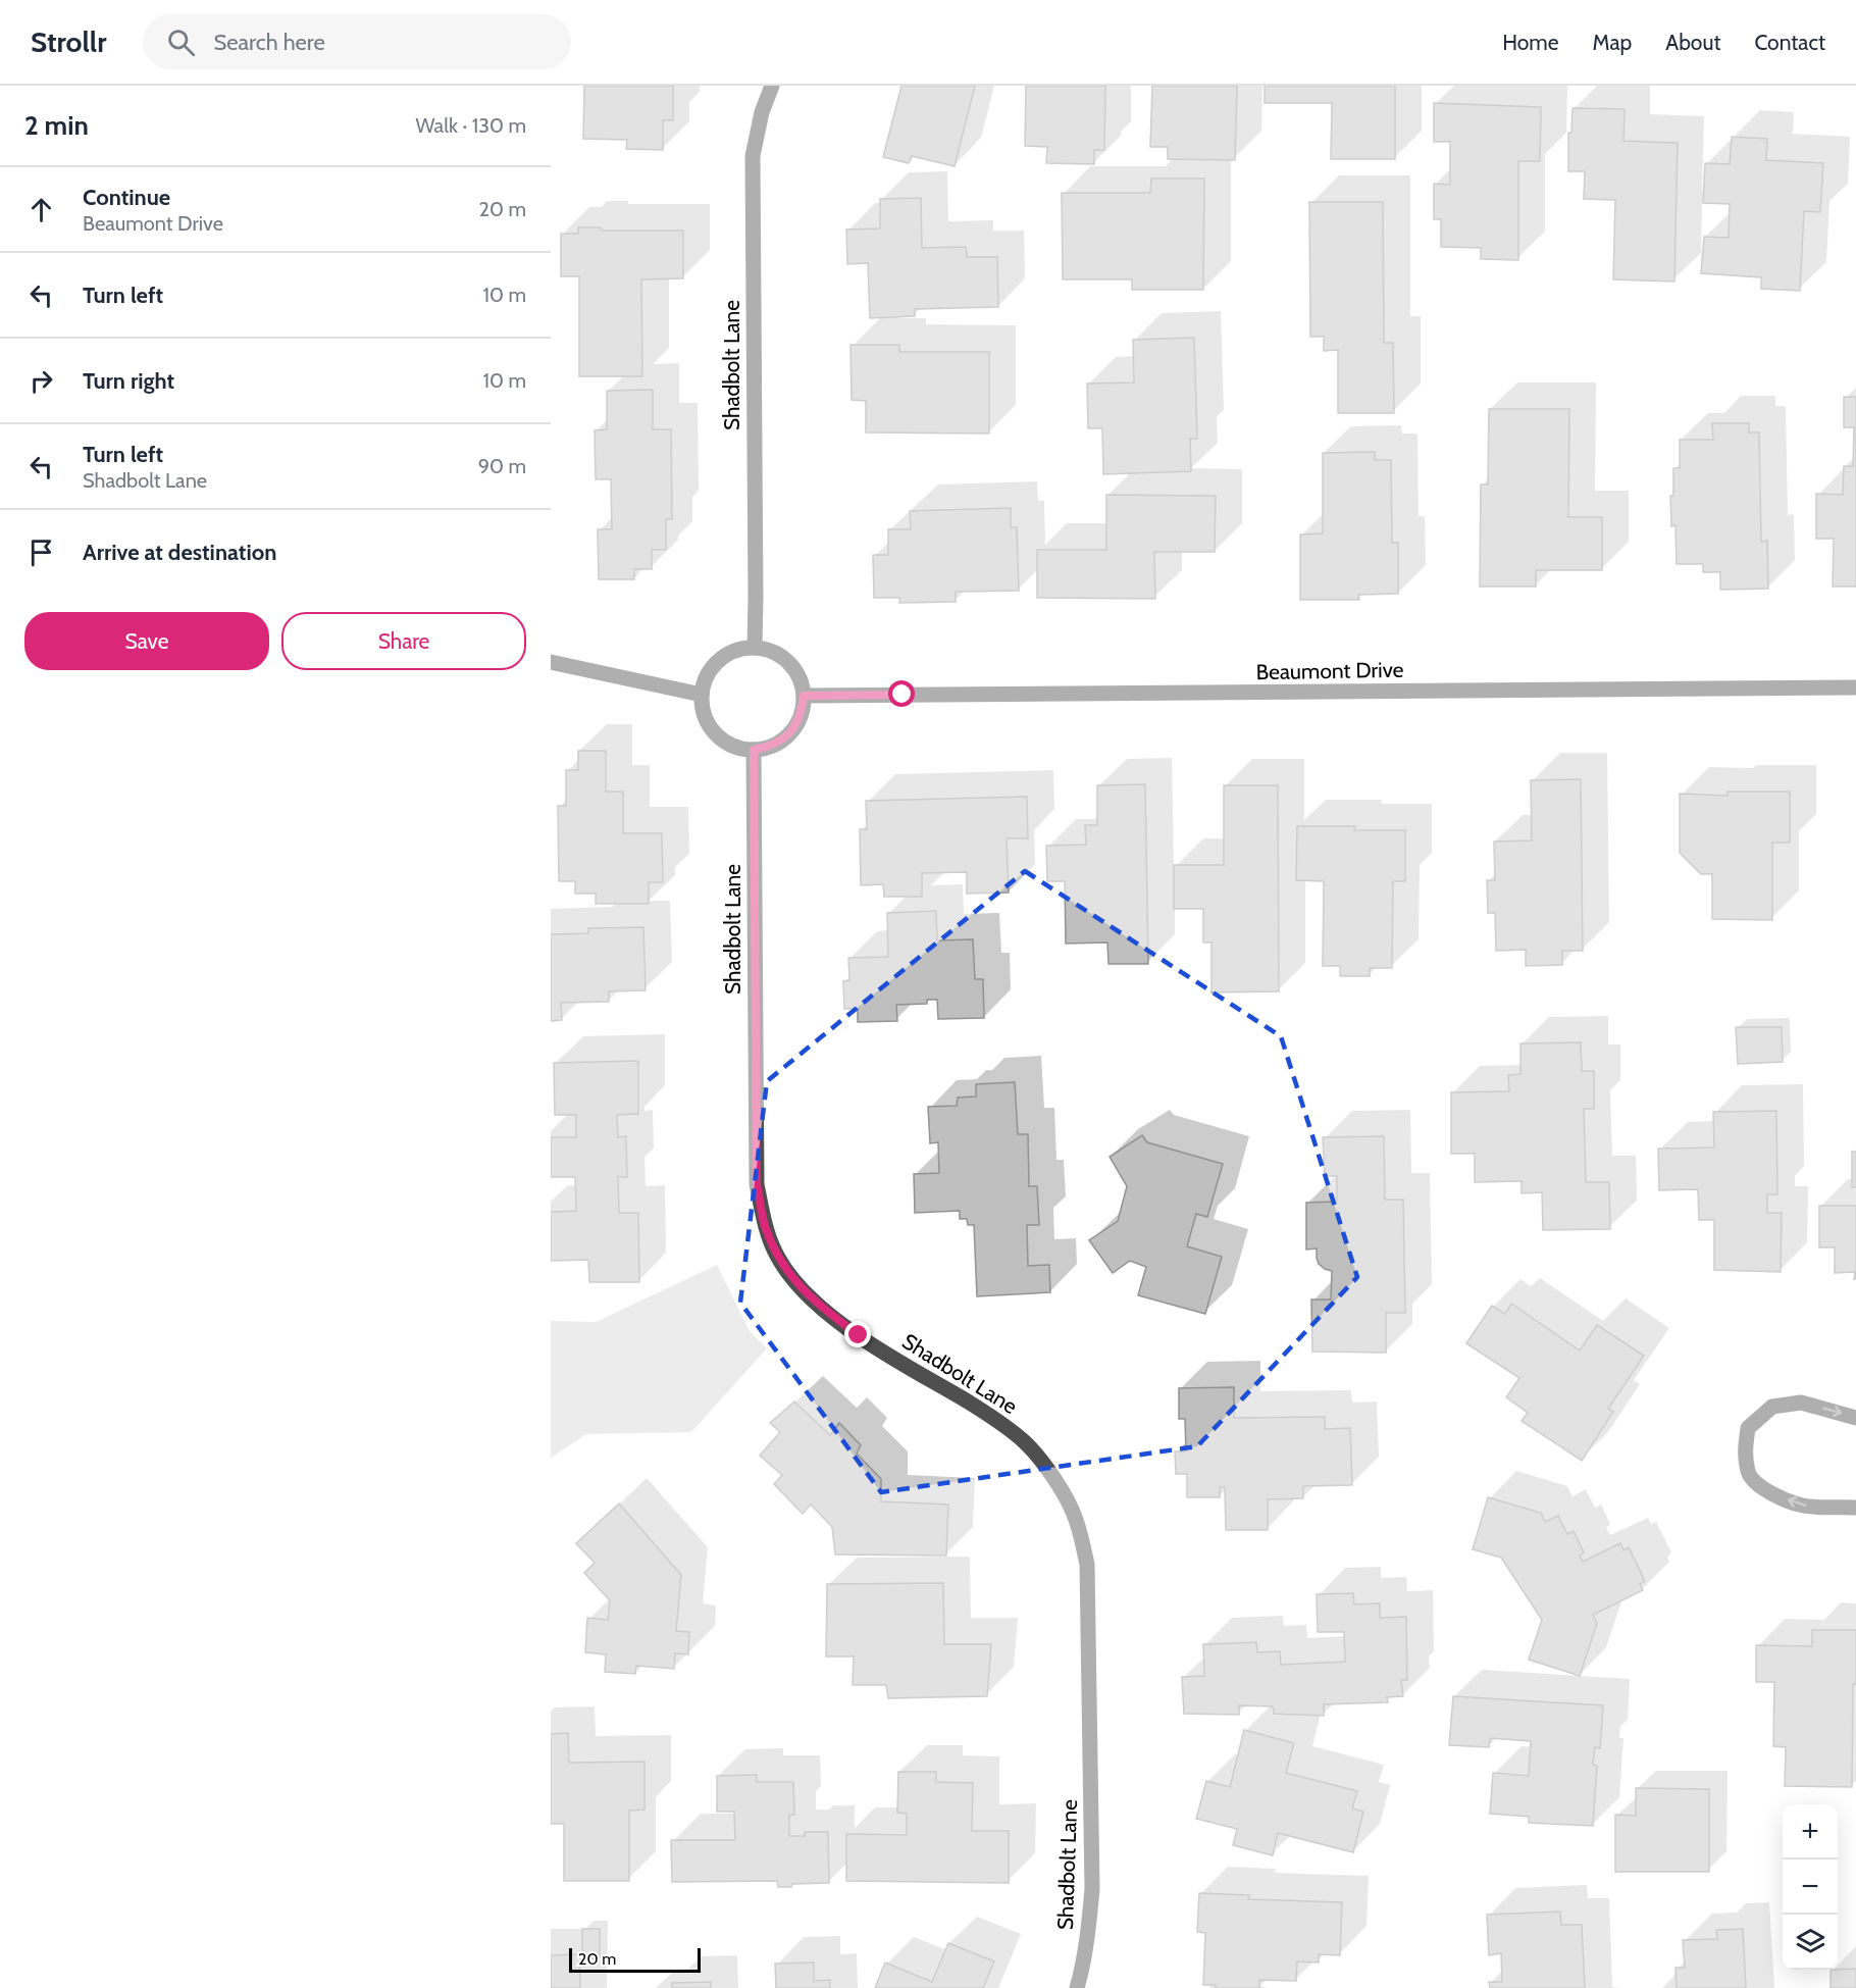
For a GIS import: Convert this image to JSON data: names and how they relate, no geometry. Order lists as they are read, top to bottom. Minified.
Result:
{"streets":{"street":["Shadbolt Lane","Beaumont Drive"]},"crossings":[["Shadbolt Lane","Beaumont Drive"]],"scale_bar":"20 m","page":{"header":"Strollr","search":"Search here","nav":["Home","Map","About","Contact"],"heading":["2 min","Walk · 130 m"],"list":[["Continue","Beaumont Drive","20 m"],["Turn left","10 m"],["Turn right","10 m"],["Turn left","Shadbolt Lane","90 m"],"Arrive at destination"],"buttons":["Save","Share"],"map_buttons":["+","−"],"scale":"20 m"}}
